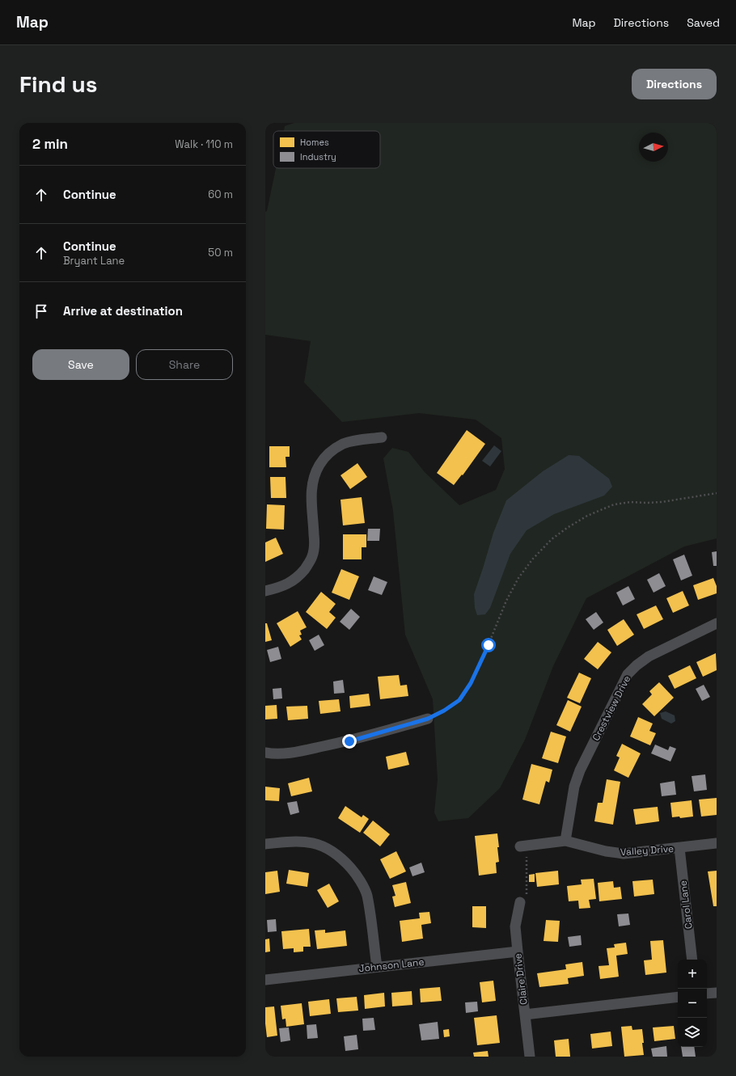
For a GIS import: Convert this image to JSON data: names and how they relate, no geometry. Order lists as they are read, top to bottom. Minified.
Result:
{"streets":{"street":["Crestview Drive","Valley Drive","Carol Lane","Johnson Lane","Claire Drive"]},"crossings":[["Crestview Drive","Valley Drive"],["Valley Drive","Carol Lane"],["Johnson Lane","Claire Drive"]],"legend":["Homes","Industry"],"north":"right","page":{"header":"Map","nav":["Map","Directions","Saved"],"buttons":["Directions",["Save","Share"]],"title":"Find us","heading":["2 min","Walk · 110 m"],"list":[["Continue","60 m"],["Continue","Bryant Lane","50 m"],"Arrive at destination"],"map_buttons":["+","−"]}}
